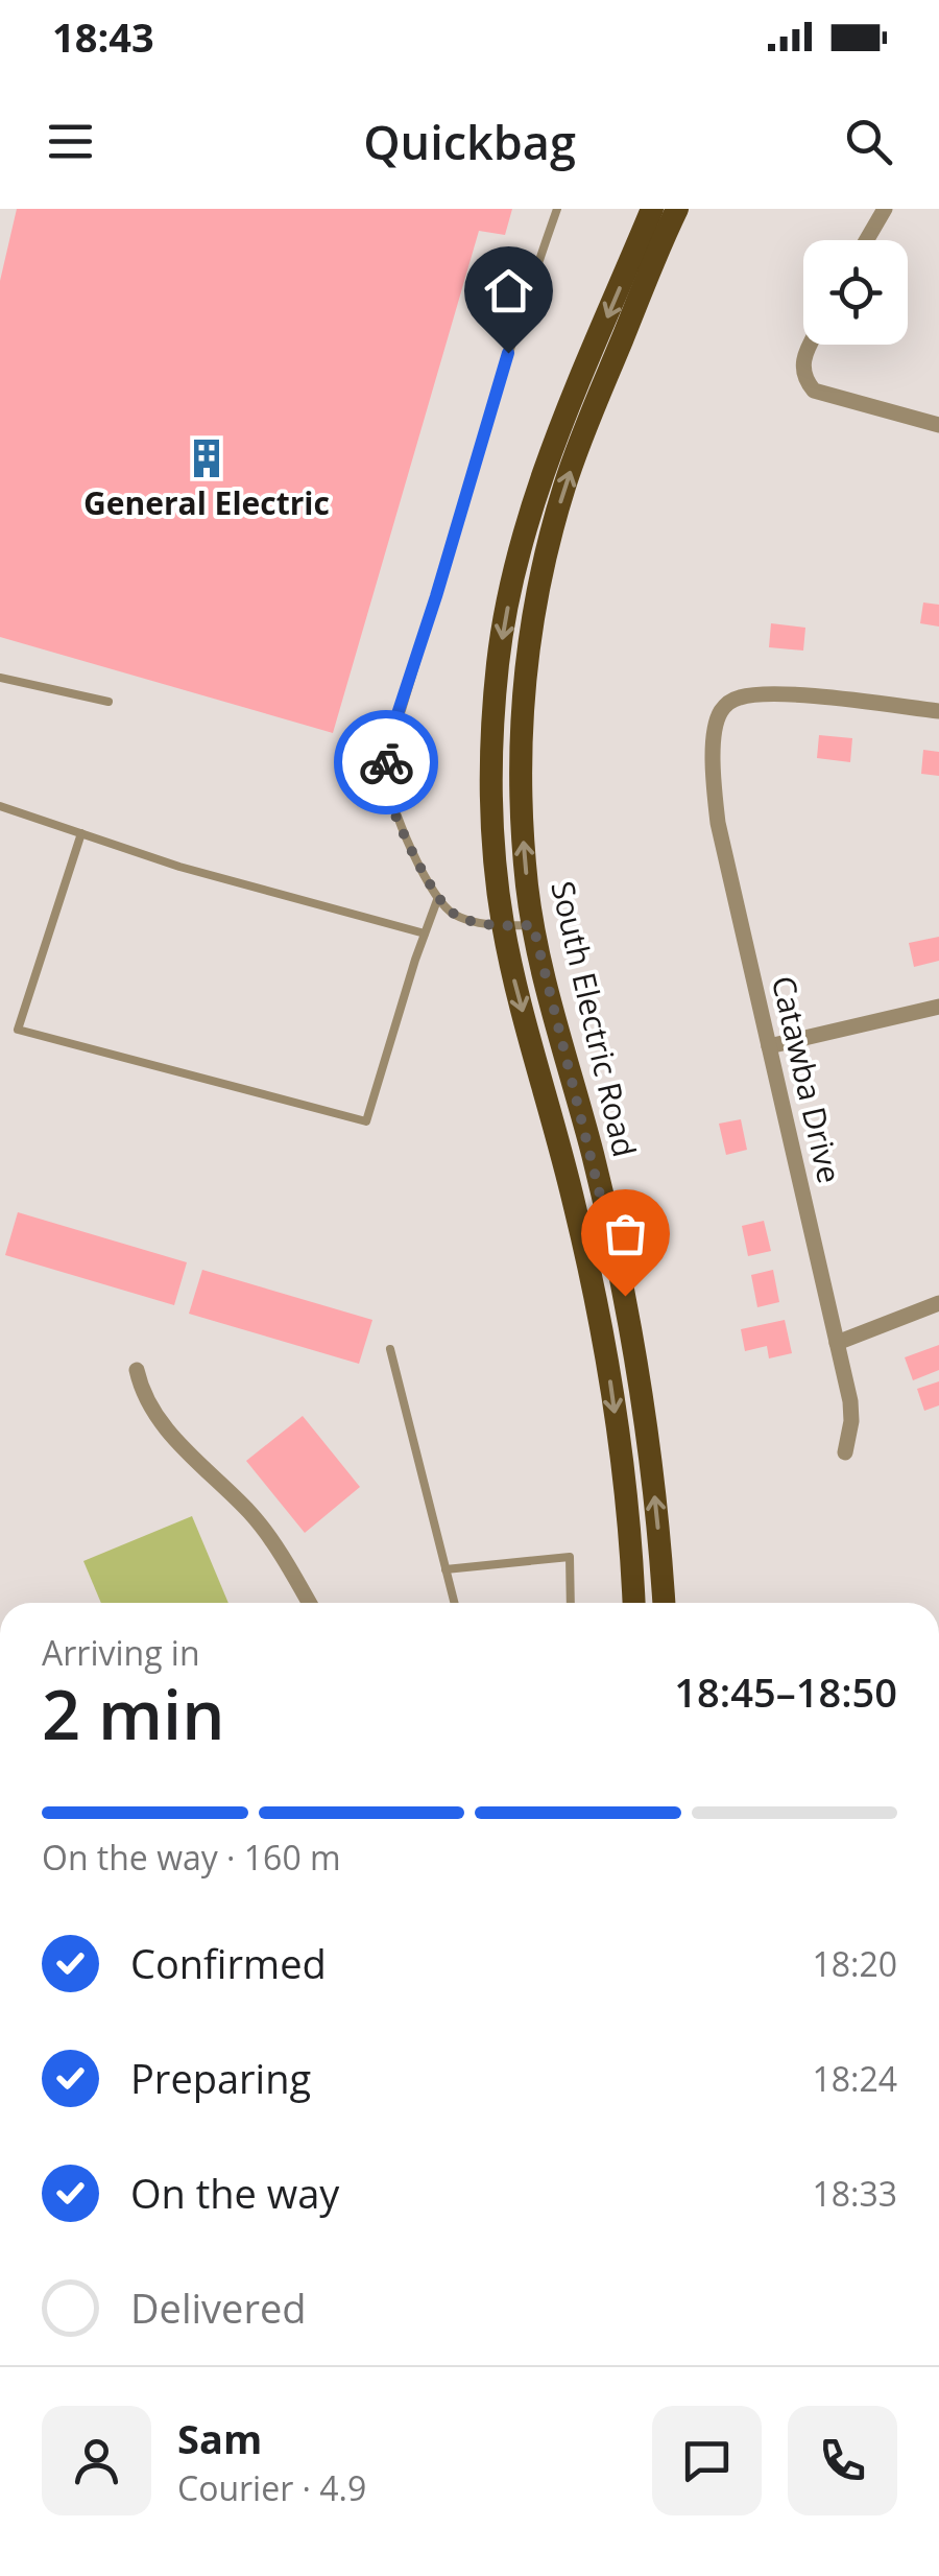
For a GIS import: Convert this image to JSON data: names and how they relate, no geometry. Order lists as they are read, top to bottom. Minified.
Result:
{"streets":{"main road":["South Electric Road"],"street":["Catawba Drive"]},"places":{"building":["General Electric"]},"page":{"status":"18:43","header":"Quickbag","heading":["2 min","Arriving in","18:45–18:50"],"panel":["Sam","Courier · 4.9"],"bar":"On the way · 160 m","list":[["Confirmed","18:20"],["Preparing","18:24"],["On the way","18:33"],"Delivered"]}}
